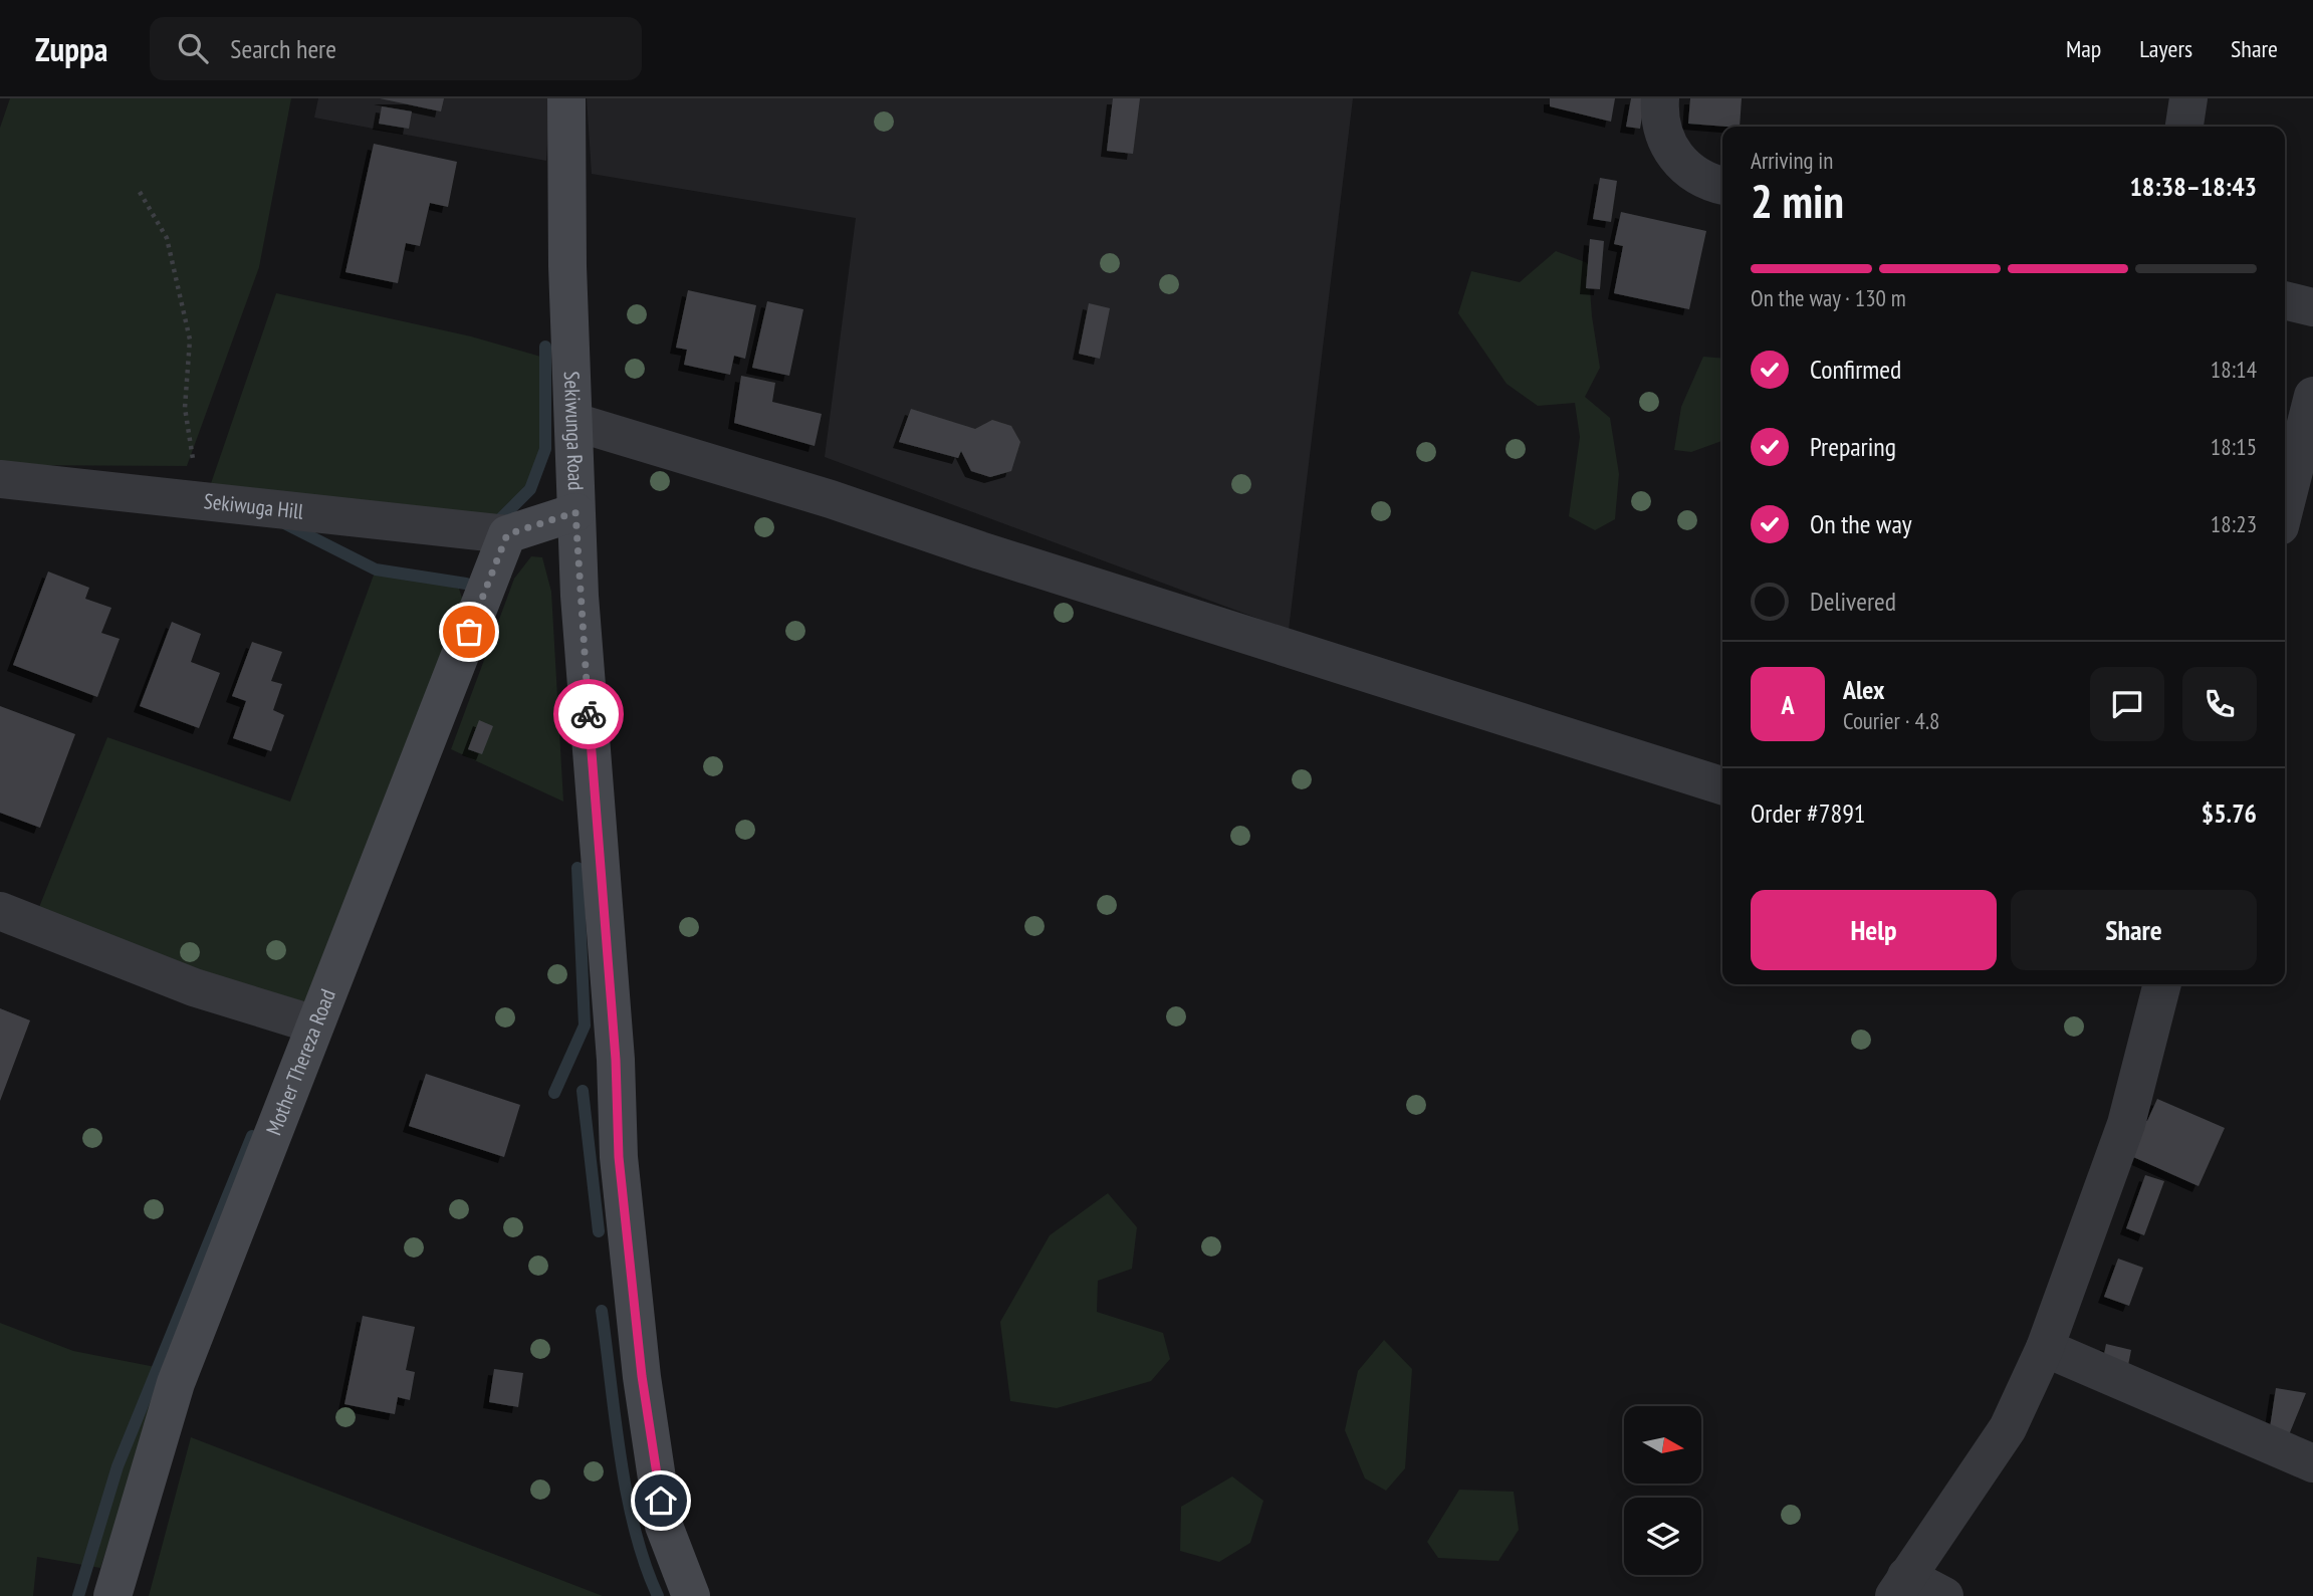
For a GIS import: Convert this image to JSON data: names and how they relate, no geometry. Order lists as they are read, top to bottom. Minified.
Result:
{"streets":{"main road":["Sekiwunga Road","Mother Thereza Road"],"street":["Sekiwuga Hill"]},"crossings":[["Sekiwuga Hill","Mother Thereza Road"]],"north":"right","page":{"header":"Zuppa","search":"Search here","nav":["Map","Layers","Share"],"heading":["2 min","Arriving in","18:38–18:43"],"panel":["Alex","Courier · 4.8","Order #7891","$5.76"],"bar":"On the way · 130 m","list":[["Confirmed","18:14"],["Preparing","18:15"],["On the way","18:23"],"Delivered"],"round":"A","buttons":["Help","Share"]}}
